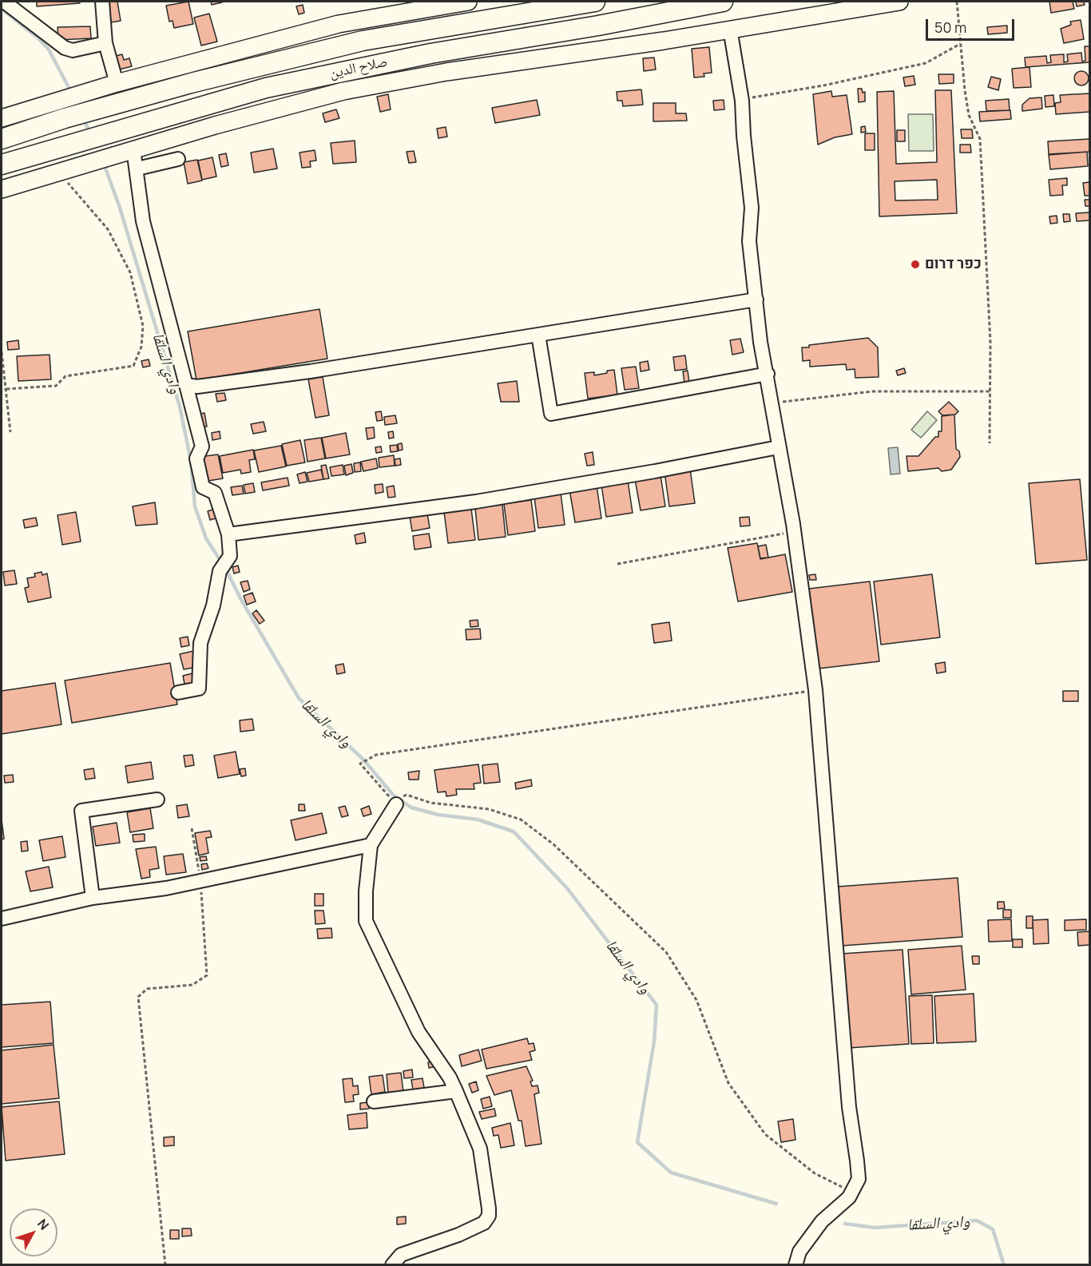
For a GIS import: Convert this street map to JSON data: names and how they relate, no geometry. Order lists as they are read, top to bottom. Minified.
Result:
{"streets":{"highway":["صلاح الدين"]},"water":["وادي السلقا"],"places":["כפר דרום"],"scale_bar":"50 m","north":"top right"}
